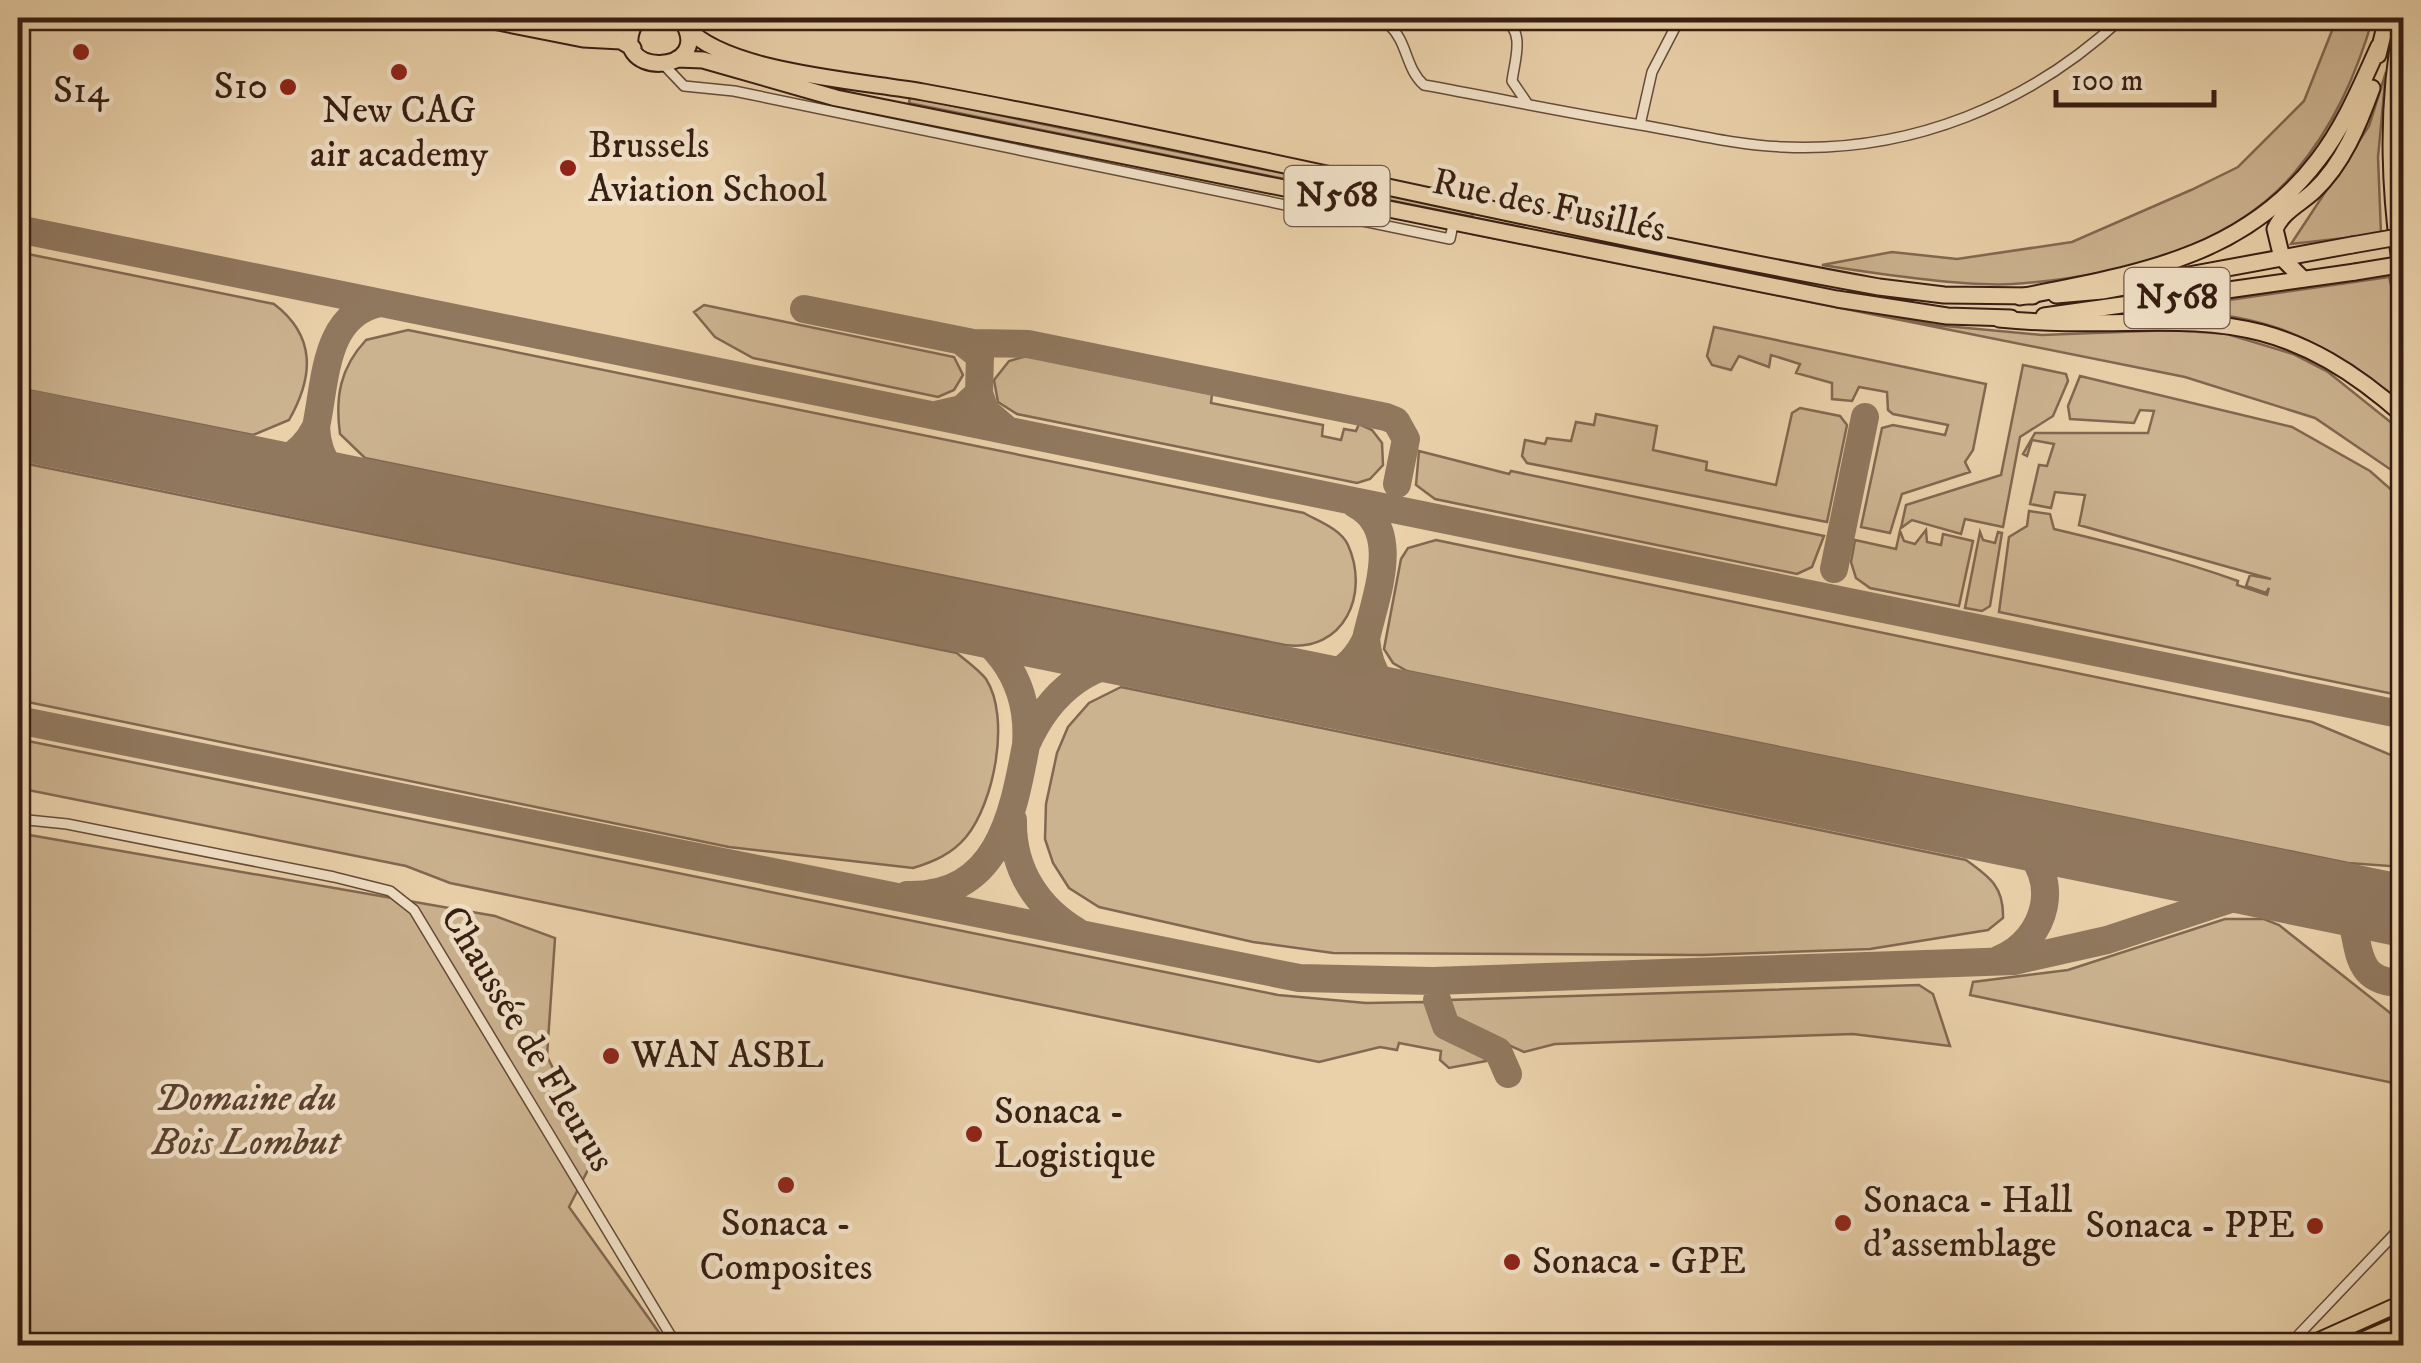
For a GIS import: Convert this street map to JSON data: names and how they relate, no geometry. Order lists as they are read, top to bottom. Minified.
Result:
{"streets":{"highway":["N568","Rue des Fusillés"],"street":["Chaussée de Fleurus"]},"crossings":[["N568","Rue des Fusillés"]],"parks":["Domaine du Bois Lombut"],"places":["S14","New CAG air academy","S10","Brussels Aviation School","WAN ASBL","Sonaca - Logistique","Sonaca - Composites","Sonaca - Hall d'assemblage","Sonaca - PPE","Sonaca - GPE"],"scale_bar":"100 m"}
